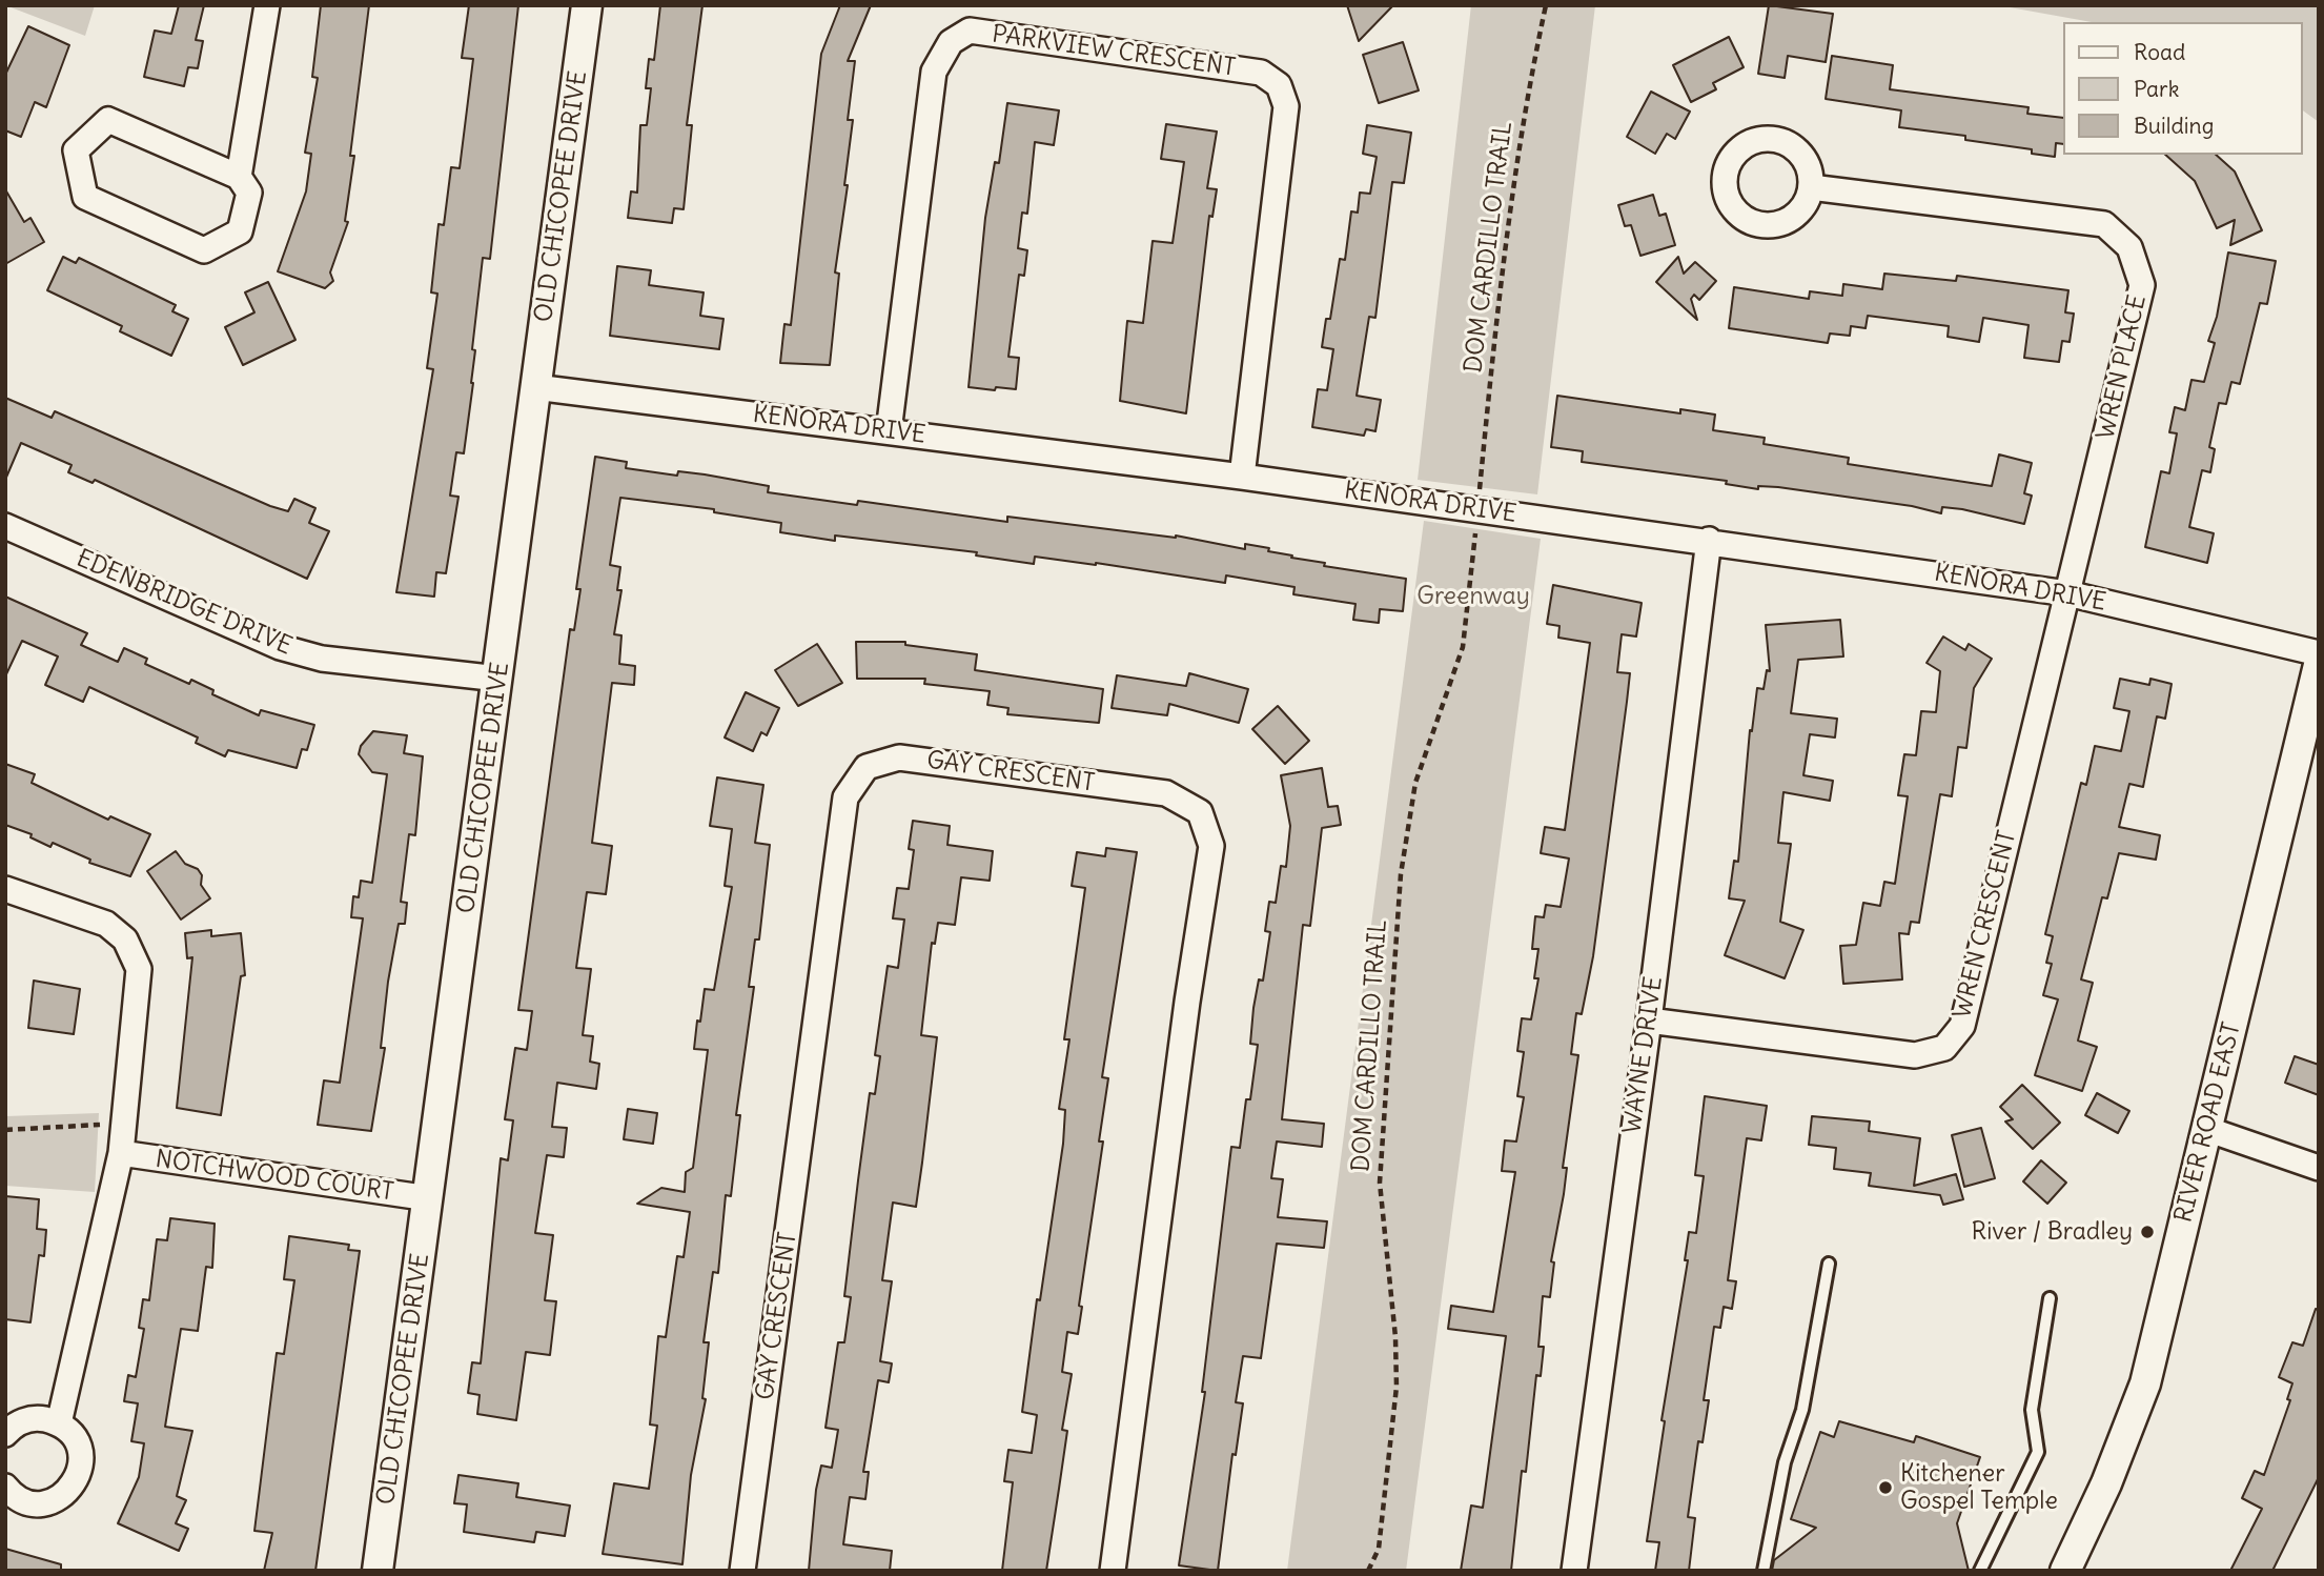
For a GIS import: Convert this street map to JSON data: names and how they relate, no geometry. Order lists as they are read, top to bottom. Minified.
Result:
{"streets":{"street":["PARKVIEW CRESCENT","OLD CHICOPEE DRIVE","WREN PLACE","KENORA DRIVE","EDENBRIDGE DRIVE","GAY CRESCENT","WREN CRESCENT","WAYNE DRIVE","RIVER ROAD EAST","NOTCHWOOD COURT"],"path":["DOM CARDILLO TRAIL"]},"crossings":[["PARKVIEW CRESCENT","KENORA DRIVE"],["OLD CHICOPEE DRIVE","KENORA DRIVE"],["OLD CHICOPEE DRIVE","EDENBRIDGE DRIVE"],["OLD CHICOPEE DRIVE","NOTCHWOOD COURT"],["WREN PLACE","KENORA DRIVE"],["WREN PLACE","WREN CRESCENT"],["KENORA DRIVE","WREN CRESCENT"],["KENORA DRIVE","WAYNE DRIVE"],["WREN CRESCENT","WAYNE DRIVE"]],"parks":["Greenway"],"places":["River / Bradley","Kitchener Gospel Temple"],"legend":["Road","Park","Building"]}
